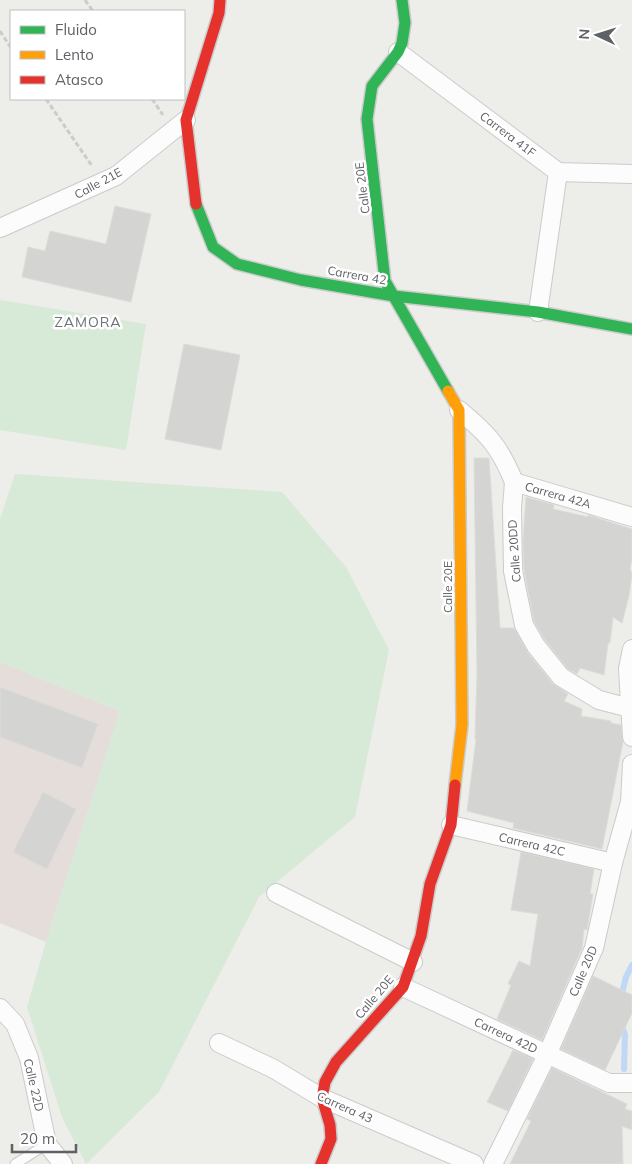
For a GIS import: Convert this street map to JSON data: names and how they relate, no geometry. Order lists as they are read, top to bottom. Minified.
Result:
{"streets":{"street":["Carrera 41F","Calle 21E","Calle 20E","Carrera 42","Carrera 42A","Calle 20DD","Carrera 42C","Calle 20D","Carrera 42D","Calle 22D","Carrera 43"]},"crossings":[["Carrera 41F","Calle 20E"],["Calle 21E","Carrera 42"],["Calle 20E","Carrera 42"],["Calle 20E","Carrera 42A"],["Calle 20E","Carrera 42C"],["Calle 20E","Carrera 42D"],["Calle 20E","Carrera 43"],["Carrera 42A","Calle 20DD"],["Carrera 42C","Calle 20D"],["Calle 20D","Carrera 42D"]],"districts":["ZAMORA"],"legend":["Fluido","Lento","Atasco"],"scale_bar":"20 m","north":"left"}
